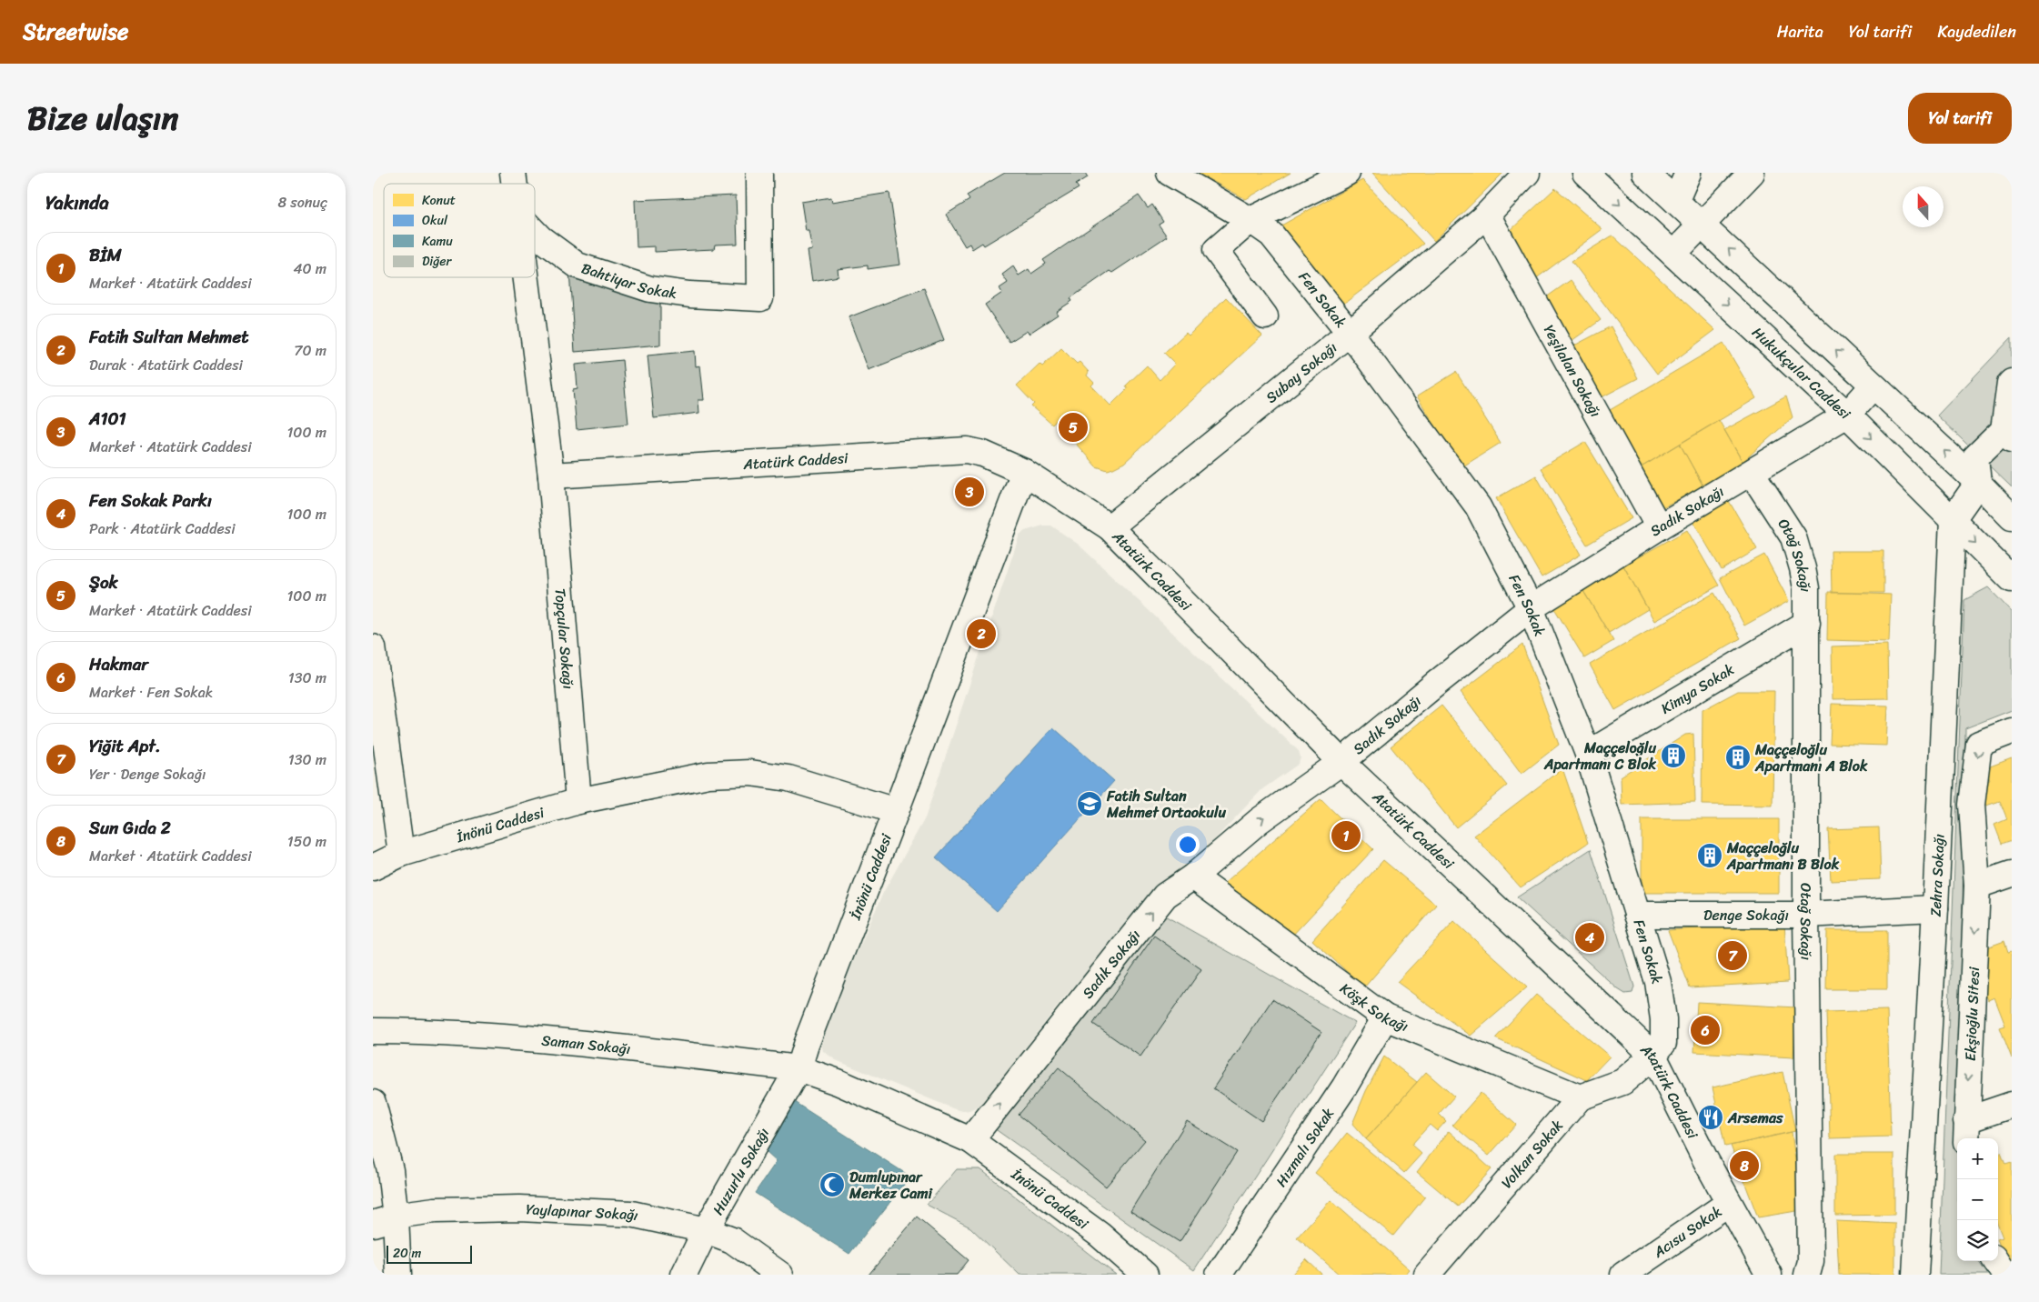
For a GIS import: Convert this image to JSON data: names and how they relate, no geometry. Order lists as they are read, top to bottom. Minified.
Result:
{"streets":{"street":["Bahtiyar Sokak","Fen Sokak","Yeşilalan Sokağı","Subay Sokağı","Hukukçular Caddesi","Atatürk Caddesi","Sadık Sokağı","Otağ Sokağı","Topçular Sokağı","Kimya Sokak","İnönü Caddesi","Zehra Sokağı","Denge Sokağı","Köşk Sokağı","Ekşioğlu Sitesi","Saman Sokağı","Hızmalı Sokak","Volkan Sokak","Huzurlu Sokağı","Yaylapınar Sokağı","Acısu Sokak"]},"crossings":[["Fen Sokak","Subay Sokağı"],["Fen Sokak","Atatürk Caddesi"],["Fen Sokak","Sadık Sokağı"],["Fen Sokak","Kimya Sokak"],["Fen Sokak","Denge Sokağı"],["Fen Sokak","Volkan Sokak"],["Yeşilalan Sokağı","Subay Sokağı"],["Yeşilalan Sokağı","Sadık Sokağı"],["Subay Sokağı","Atatürk Caddesi"],["Hukukçular Caddesi","Sadık Sokağı"],["Hukukçular Caddesi","Zehra Sokağı"],["Atatürk Caddesi","Sadık Sokağı"],["Atatürk Caddesi","Topçular Sokağı"],["Atatürk Caddesi","Volkan Sokak"],["Atatürk Caddesi","Acısu Sokak"],["Sadık Sokağı","Otağ Sokağı"],["Sadık Sokağı","İnönü Caddesi"],["Sadık Sokağı","Köşk Sokağı"],["Otağ Sokağı","Kimya Sokak"],["Otağ Sokağı","Denge Sokağı"],["Topçular Sokağı","İnönü Caddesi"],["İnönü Caddesi","Saman Sokağı"],["İnönü Caddesi","Huzurlu Sokağı"],["Zehra Sokağı","Denge Sokağı"],["Köşk Sokağı","Hızmalı Sokak"],["Köşk Sokağı","Volkan Sokak"],["Saman Sokağı","Huzurlu Sokağı"],["Huzurlu Sokağı","Yaylapınar Sokağı"]],"one_way":["Sadık Sokağı","Ekşioğlu Sitesi"],"places":{"building":["Maççeloğlu Apartmanı C Blok","Maççeloğlu Apartmanı A Blok","Maççeloğlu Apartmanı B Blok"],"school or university":["Fatih Sultan Mehmet Ortaokulu"],"restaurant":["Arsemas"],"mosque":["Dumlupınar Merkez Cami"]},"legend":["Konut","Okul","Kamu","Diğer"],"scale_bar":"20 m","north":"top","page":{"header":"Streetwise","nav":["Harita","Yol tarifi","Kaydedilen"],"title":"Bize ulaşın","buttons":"Yol tarifi","heading":["Yakında","8 sonuç"],"list":[{"mark":"1","name":"BİM","note":"Market · Atatürk Caddesi","value":"40 m"},{"mark":"2","name":"Fati̇h Sultan Mehmet","note":"Durak · Atatürk Caddesi","value":"70 m"},{"mark":"3","name":"A101","note":"Market · Atatürk Caddesi","value":"100 m"},{"mark":"4","name":"Fen Sokak Parkı","note":"Park · Atatürk Caddesi","value":"100 m"},{"mark":"5","name":"Şok","note":"Market · Atatürk Caddesi","value":"100 m"},{"mark":"6","name":"Hakmar","note":"Market · Fen Sokak","value":"130 m"},{"mark":"7","name":"Yiğit Apt.","note":"Yer · Denge Sokağı","value":"130 m"},{"mark":"8","name":"Sun Gıda 2","note":"Market · Atatürk Caddesi","value":"150 m"}],"pins":["5","3","2","1","4","7","6","8"],"map_buttons":["+","−"],"scale":"20 m"}}
